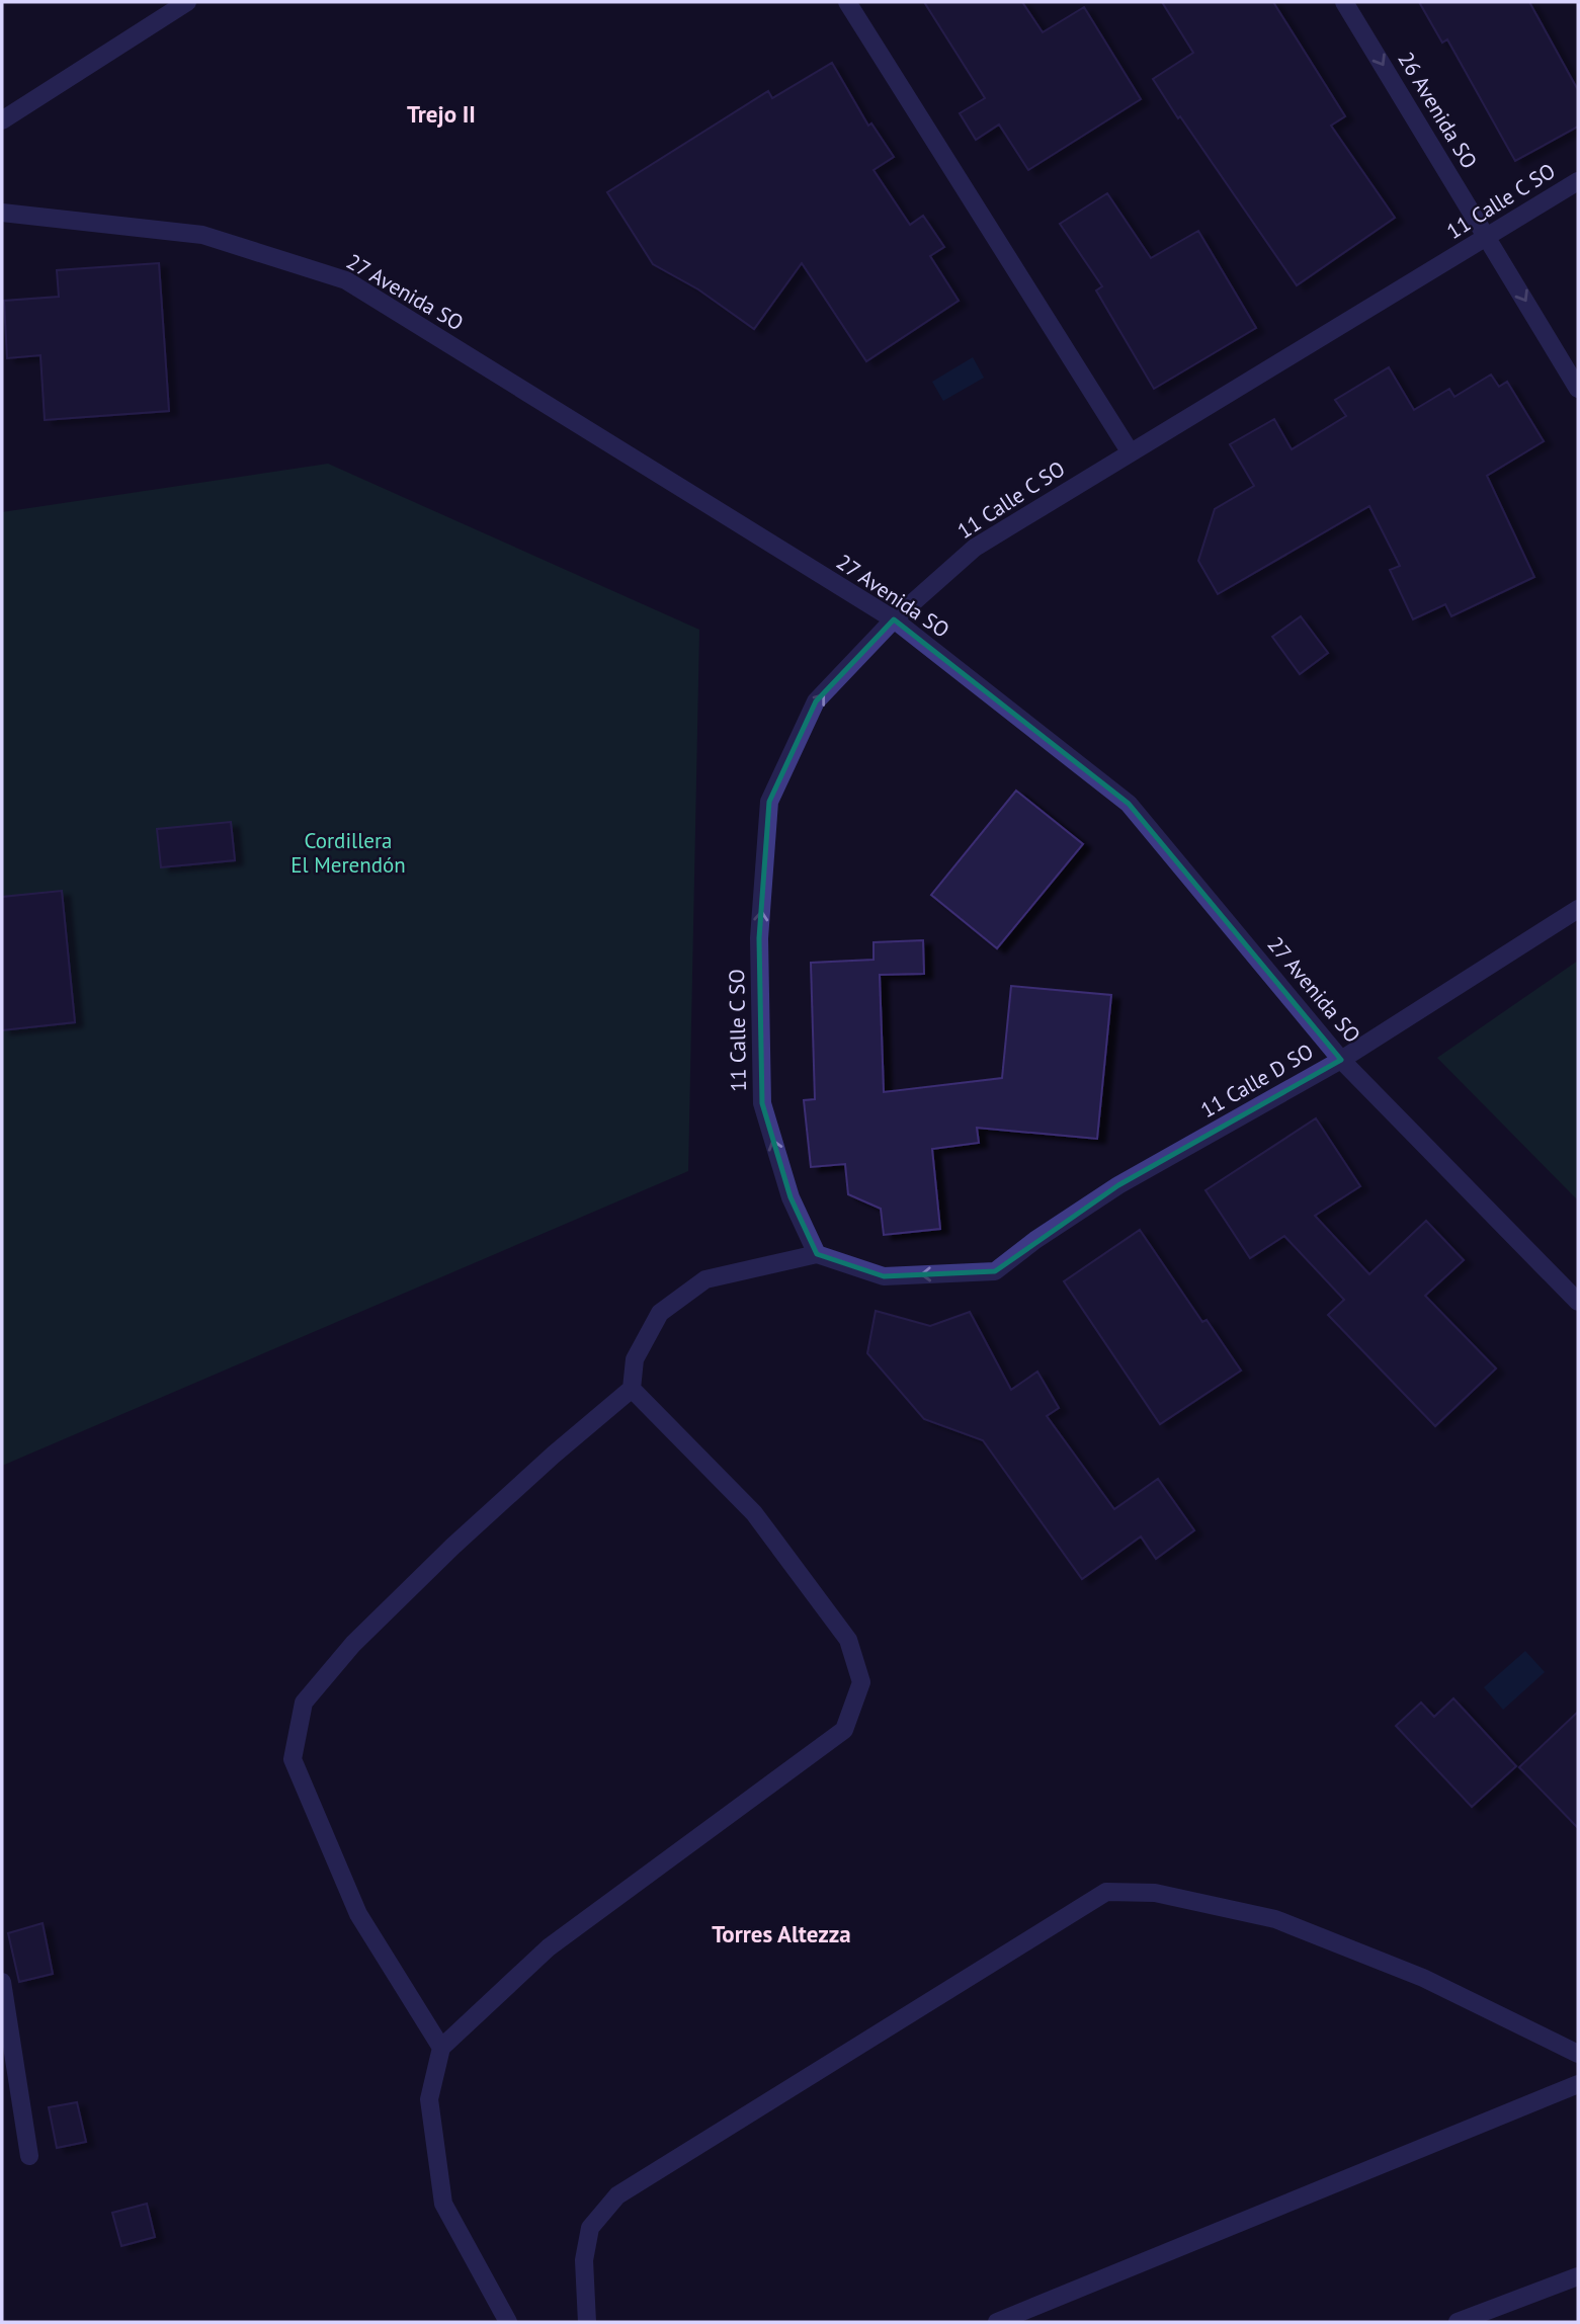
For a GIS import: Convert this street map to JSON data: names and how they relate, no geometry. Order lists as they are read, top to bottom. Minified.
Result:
{"streets":{"street":["26 Avenida SO","11 Calle C SO","27 Avenida SO","11 Calle D SO"]},"crossings":[["26 Avenida SO","11 Calle C SO"],["11 Calle C SO","27 Avenida SO"],["11 Calle C SO","11 Calle D SO"],["27 Avenida SO","11 Calle D SO"]],"one_way":["26 Avenida SO","11 Calle C SO","11 Calle D SO"],"districts":["Trejo II","Torres Altezza"],"parks":["Cordillera El Merendón"]}
